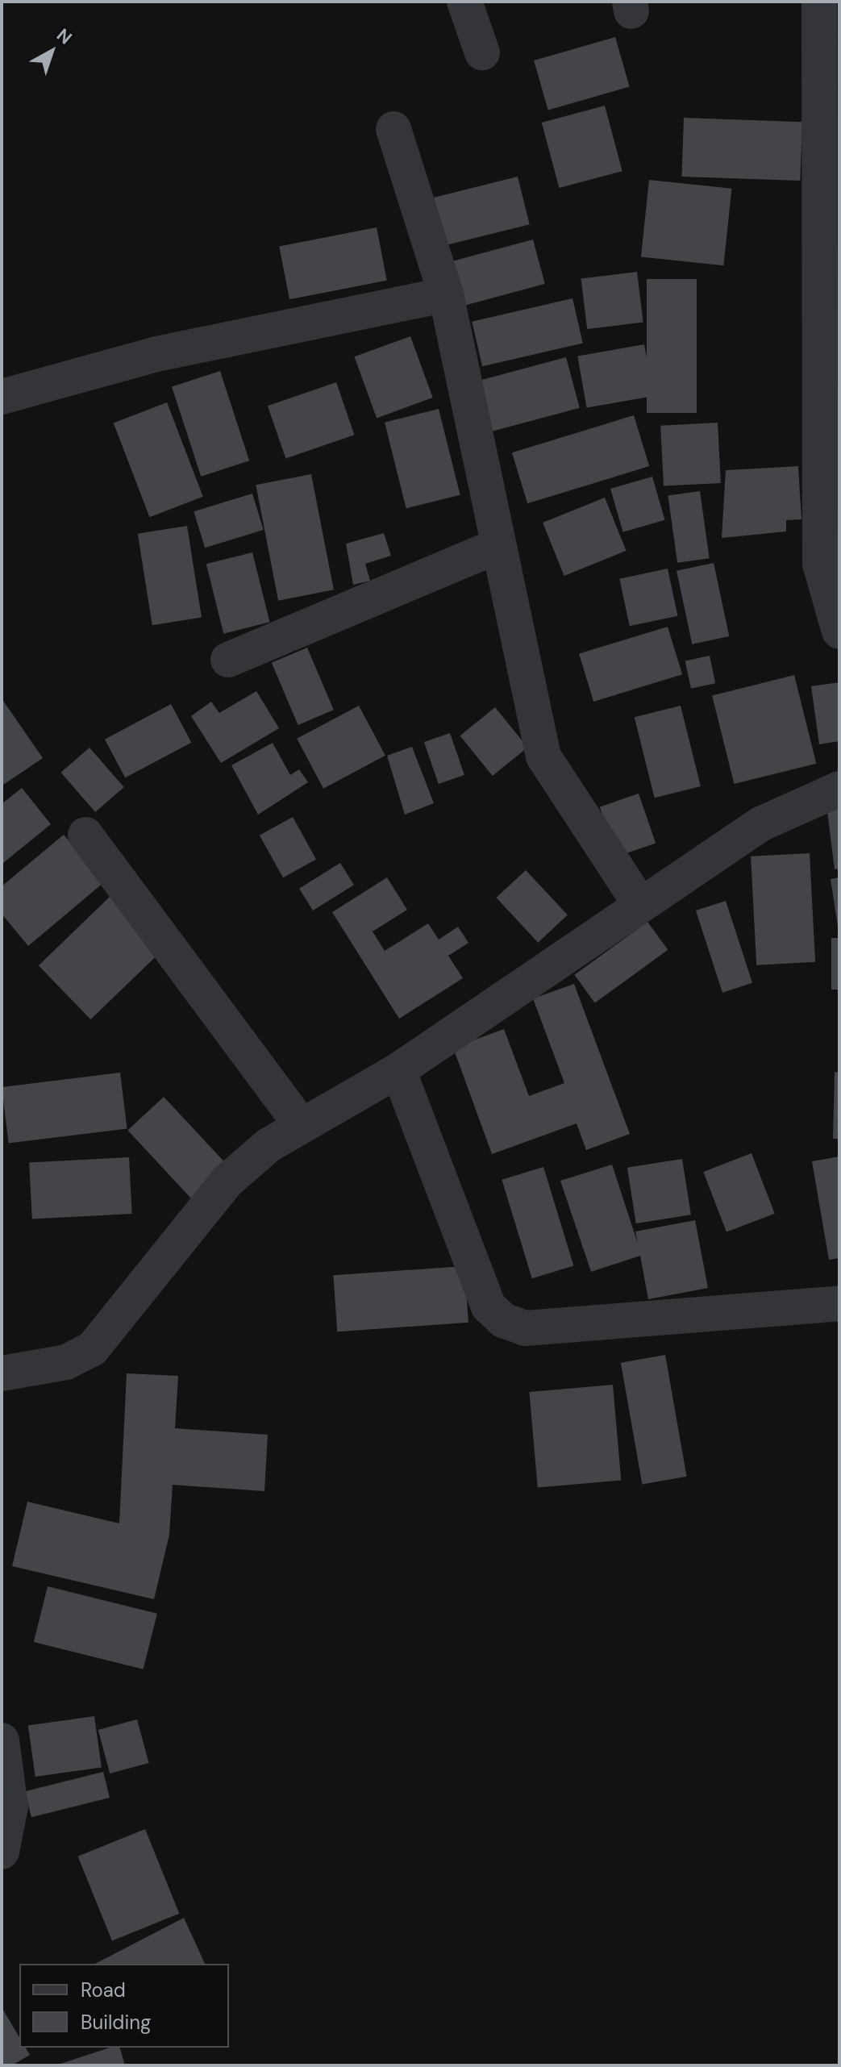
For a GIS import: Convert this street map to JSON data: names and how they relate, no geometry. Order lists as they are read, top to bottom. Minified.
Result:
{"legend":["Road","Building"],"north":"top right"}
